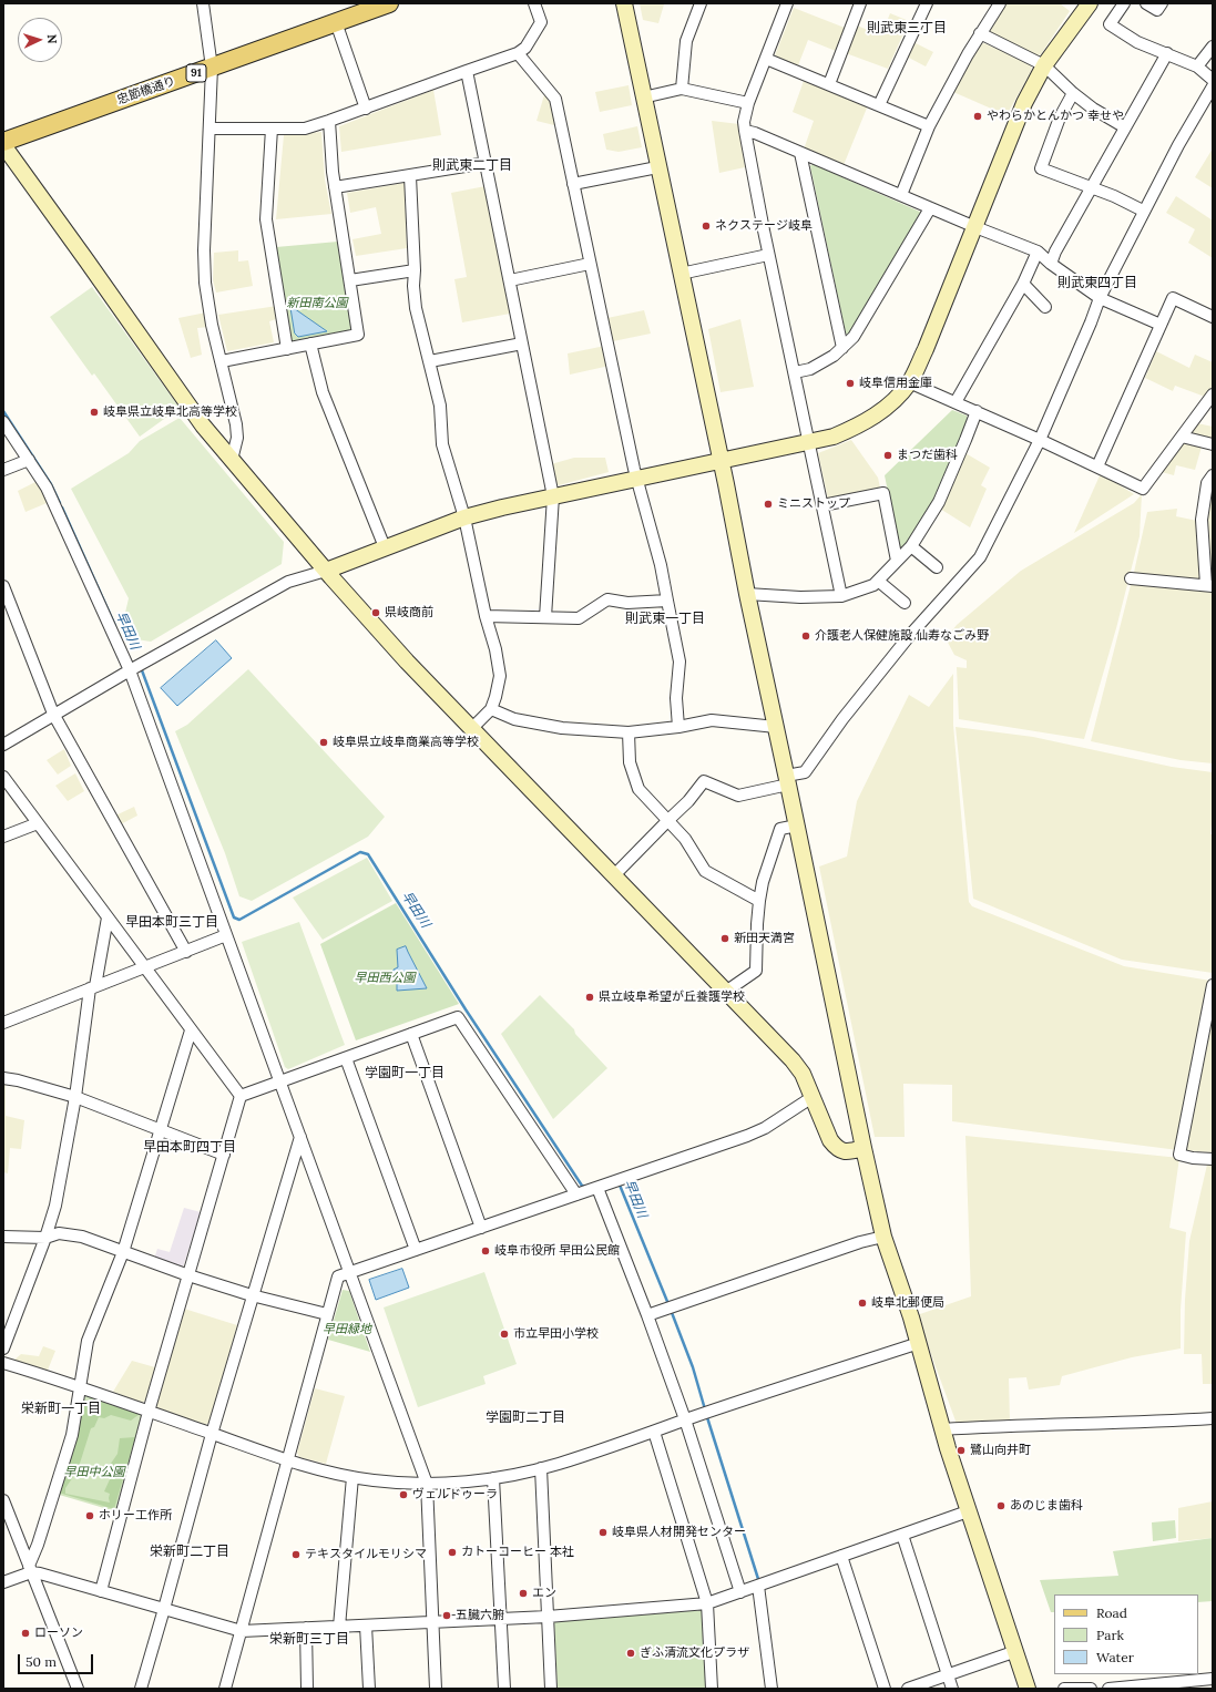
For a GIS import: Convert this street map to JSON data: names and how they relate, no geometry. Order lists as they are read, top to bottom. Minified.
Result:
{"streets":{"main road":["91","忠節橋通り"]},"districts":["則武東三丁目","則武東二丁目","則武東四丁目","則武東一丁目","早田本町三丁目","学園町一丁目","早田本町四丁目","栄新町一丁目","学園町二丁目","栄新町二丁目","栄新町三丁目"],"water":["早田川"],"parks":["新田南公園","早田西公園","早田緑地","早田中公園"],"places":["やわらかとんかつ 幸せや","ネクステージ岐阜","岐阜信用金庫","岐阜県立岐阜北高等学校","まつだ歯科","ミニストップ","県岐商前","介護老人保健施設 仙寿なごみ野","岐阜県立岐阜商業高等学校","新田天満宮","県立岐阜希望が丘養護学校","岐阜市役所 早田公民館","岐阜北郵便局","市立早田小学校","鷺山向井町","ヴェルドゥーラ","あのじま歯科","ホリー工作所","岐阜県人材開発センター","カトーコーヒー 本社","テキスタイルモリシマ","エン","五臓六腑","ローソン","ぎふ清流文化プラザ"],"legend":["Road","Park","Water"],"scale_bar":"50 m","north":"right"}
